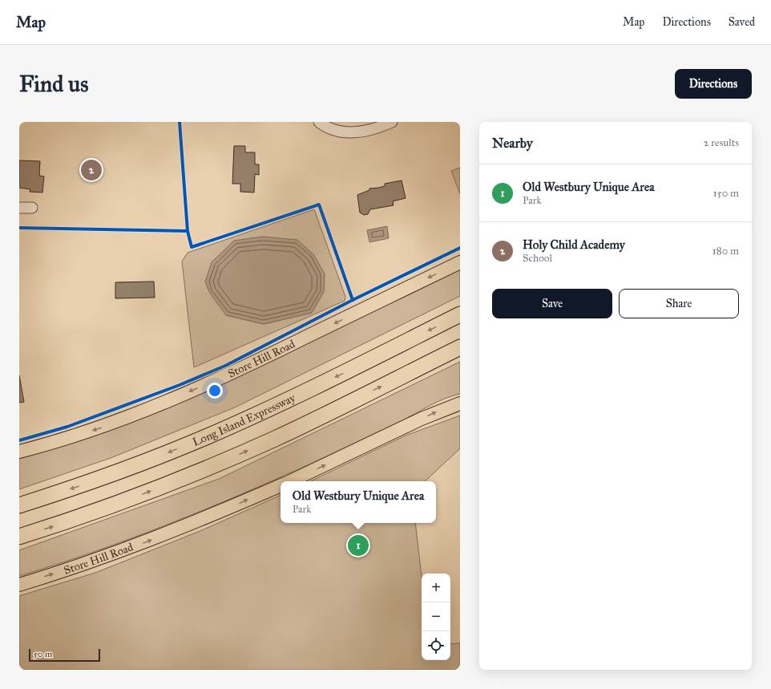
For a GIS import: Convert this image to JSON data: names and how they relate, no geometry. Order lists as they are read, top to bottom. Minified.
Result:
{"streets":{"highway":["Long Island Expressway"],"main road":["Store Hill Road"]},"scale_bar":"50 m","page":{"header":"Map","nav":["Map","Directions","Saved"],"buttons":["Directions",["Save","Share"]],"title":"Find us","heading":["Nearby","2 results"],"pins":["2","1"],"list":[{"mark":"1","name":"Old Westbury Unique Area","note":"Park","value":"150 m"},{"mark":"2","name":"Holy Child Academy","note":"School","value":"180 m"}],"popup":["Old Westbury Unique Area","Park"],"map_buttons":["+","−"],"scale":"50 m"}}
